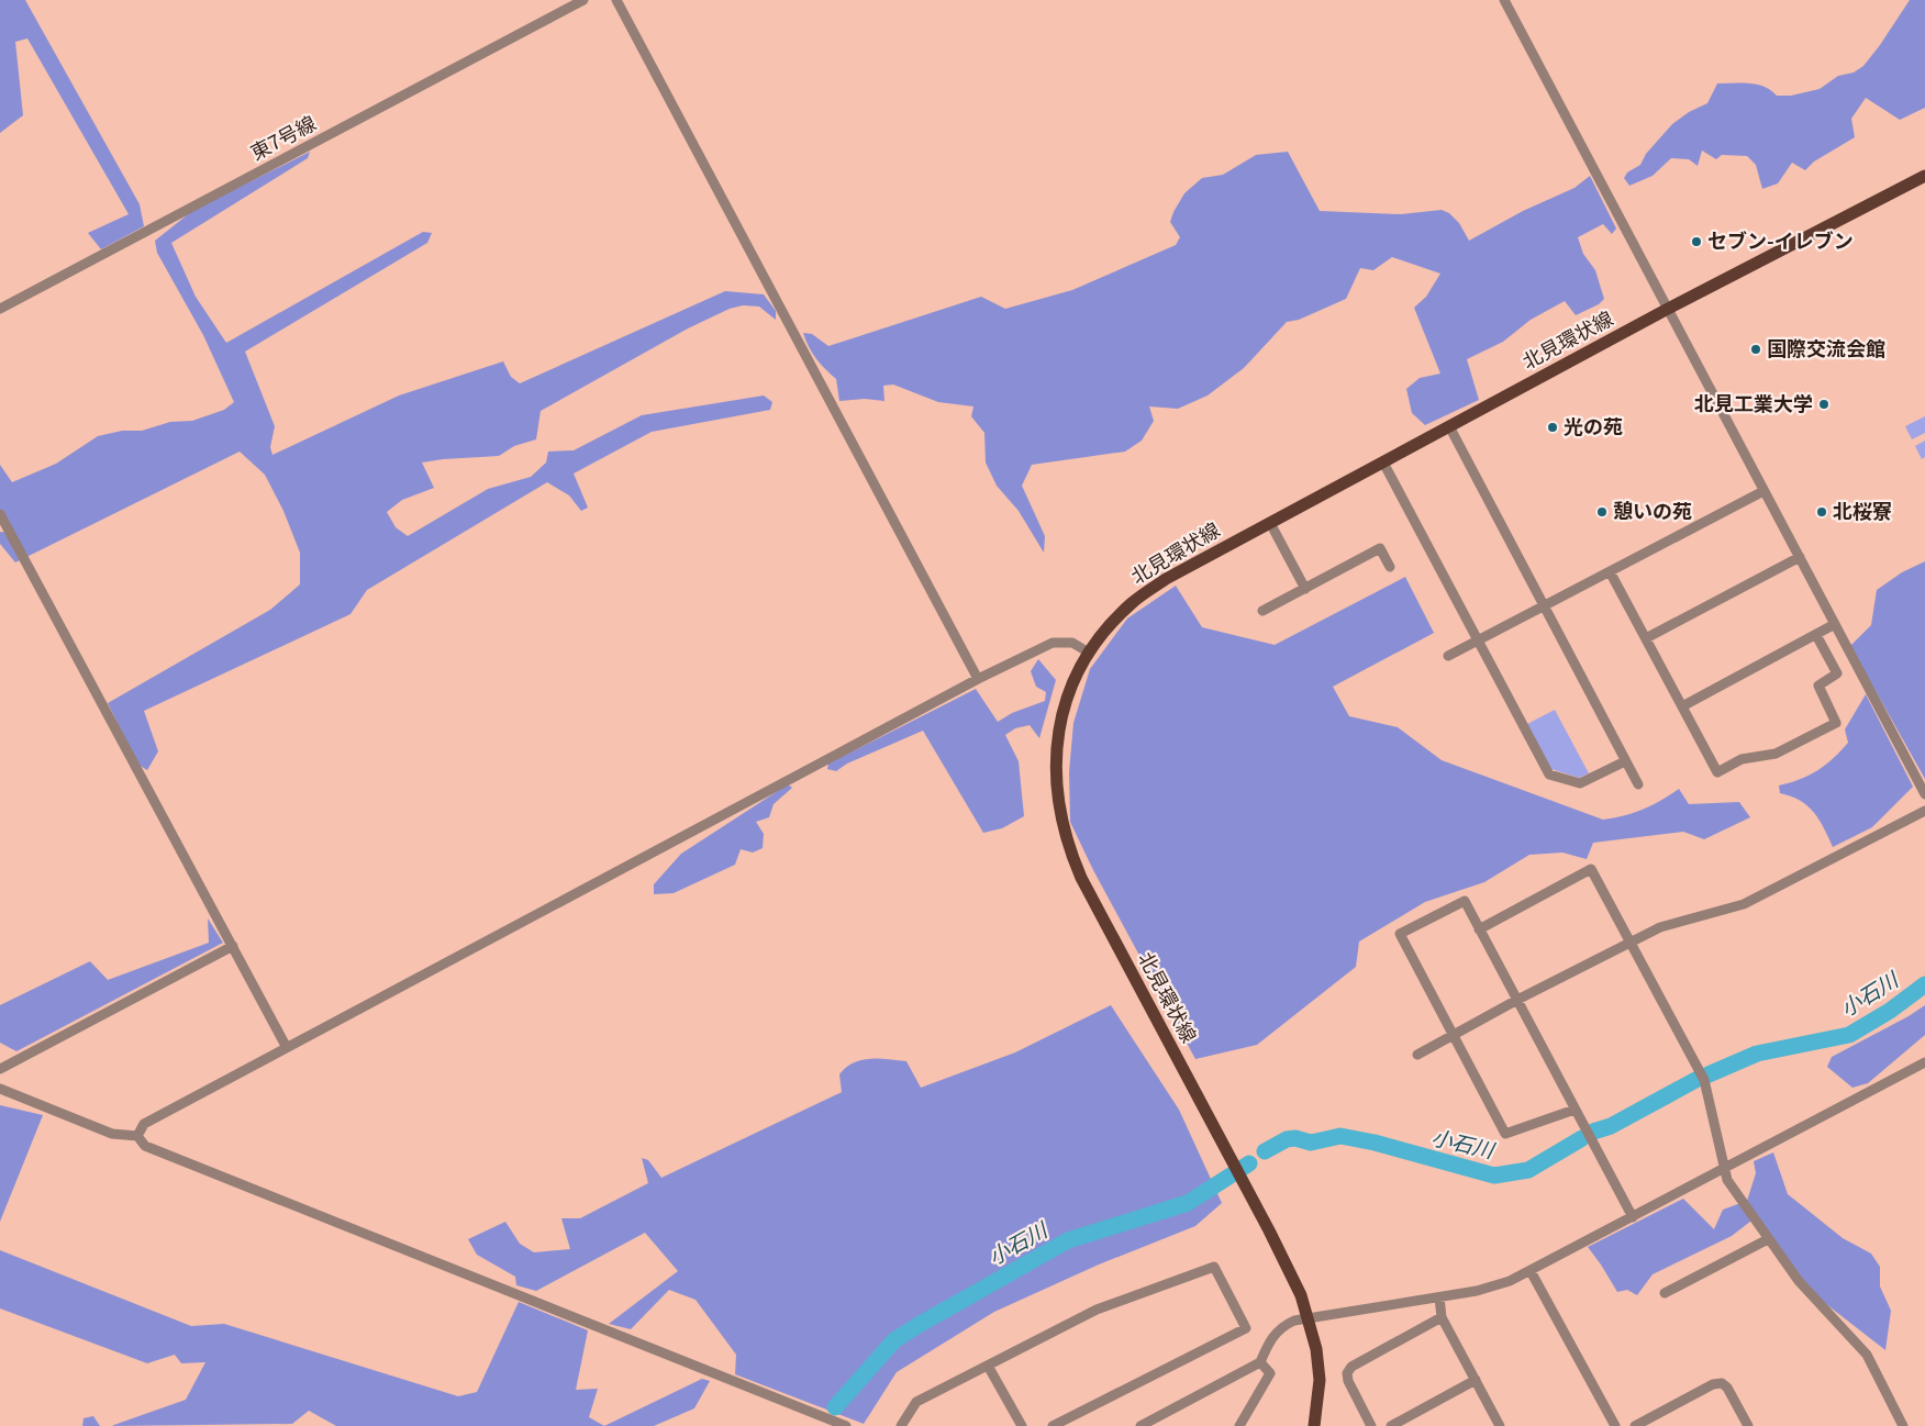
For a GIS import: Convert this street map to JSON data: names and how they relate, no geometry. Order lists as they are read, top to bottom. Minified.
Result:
{"streets":{"main road":["北見環状線"],"street":["東7号線"]},"water":["小石川"],"places":["セブン-イレブン","国際交流会館","北見工業大学","光の苑","憩いの苑","北桜寮"]}
